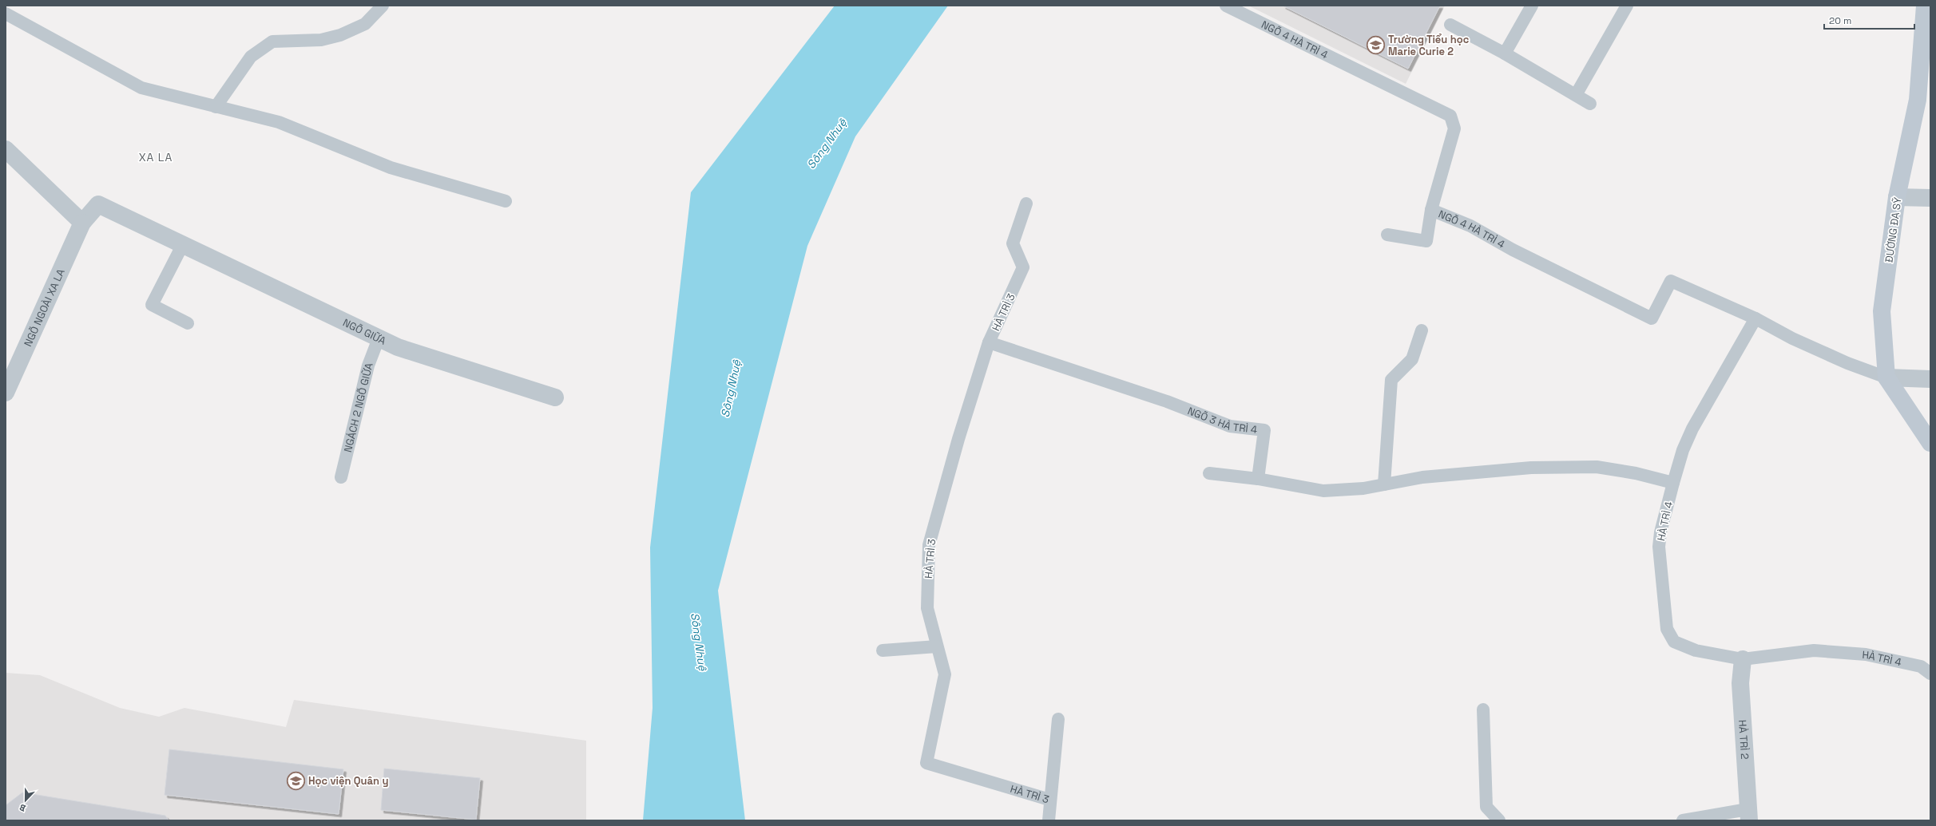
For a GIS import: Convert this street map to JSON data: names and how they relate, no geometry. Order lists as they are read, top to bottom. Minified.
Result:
{"streets":{"street":["ĐƯỜNG ĐA SỸ","NGÕ NGOÀI XA LA","NGÕ GIỮA","HÀ TRÌ 2"],"lane":["NGÕ 4 HÀ TRÌ 4","HÀ TRÌ 3","NGÁCH 2 NGÕ GIỮA","NGÕ 3 HÀ TRÌ 4","HÀ TRÌ 4"]},"crossings":[["NGÕ 4 HÀ TRÌ 4","HÀ TRÌ 4"],["NGÕ NGOÀI XA LA","NGÕ GIỮA"],["HÀ TRÌ 3","NGÕ 3 HÀ TRÌ 4"],["NGÕ GIỮA","NGÁCH 2 NGÕ GIỮA"],["HÀ TRÌ 4","HÀ TRÌ 2"]],"districts":["XA LA"],"water":["Sông Nhuệ"],"places":{"school or university":["Trường Tiểu học Marie Curie 2","Học viện Quân y"]},"scale_bar":"20 m","north":"bottom"}
